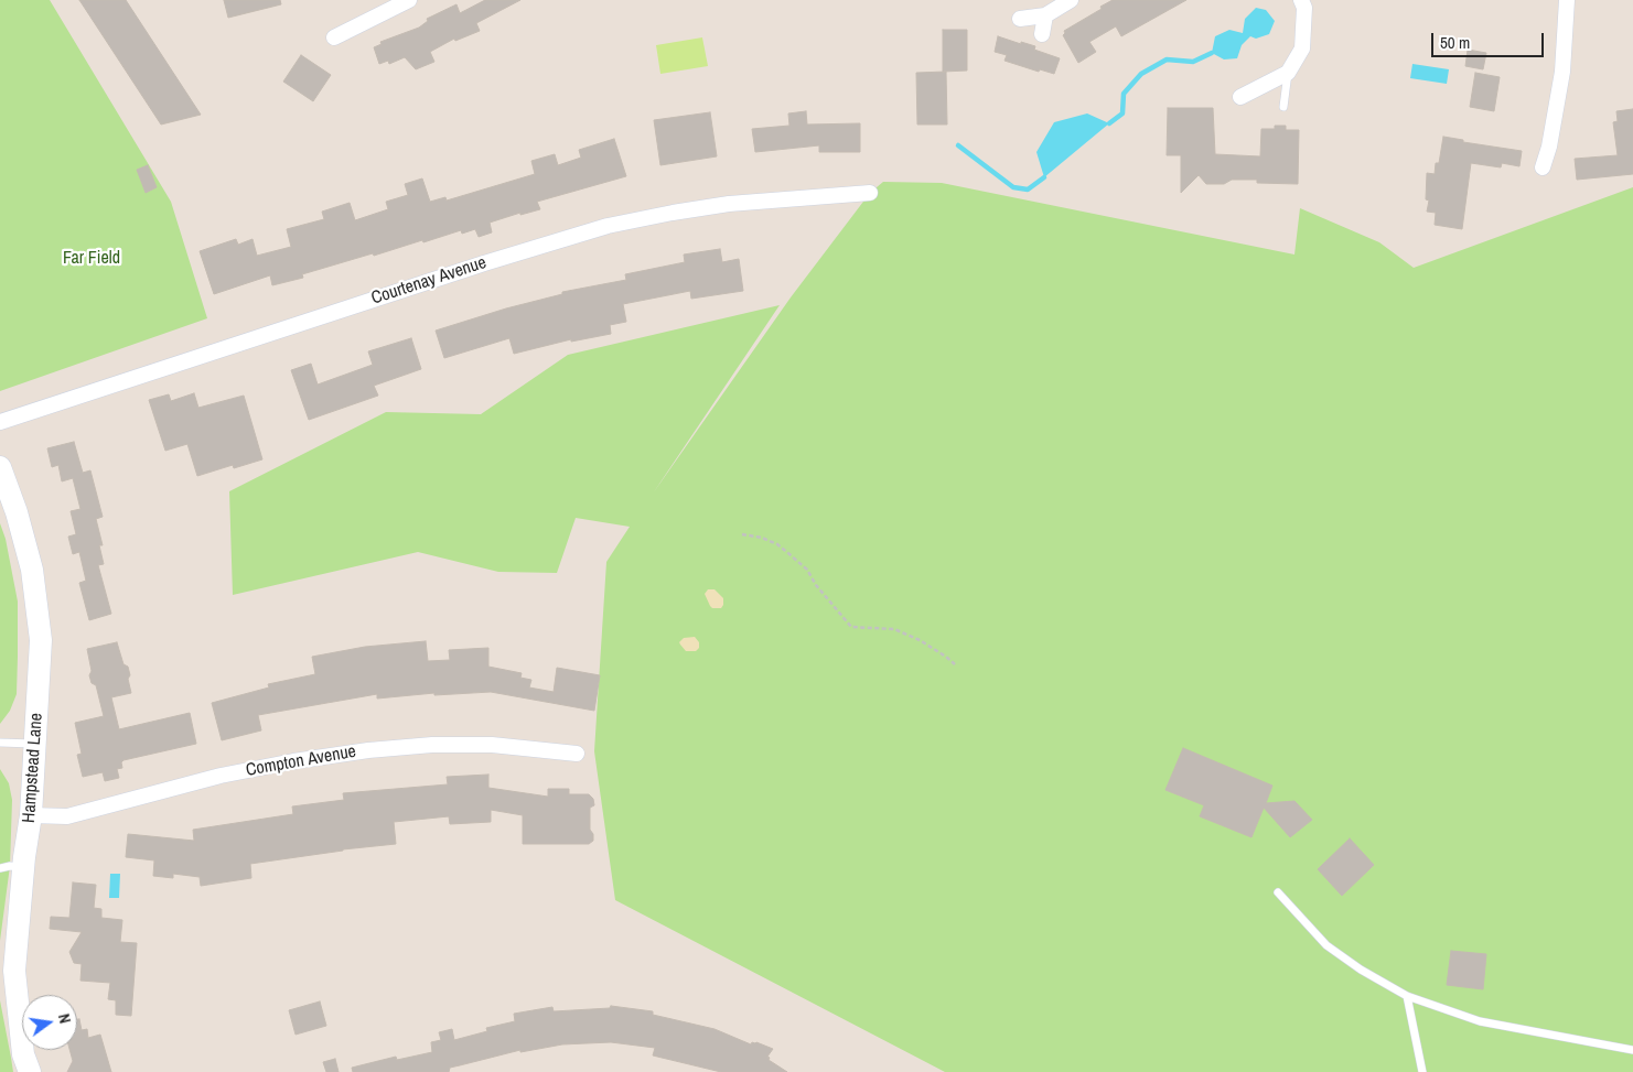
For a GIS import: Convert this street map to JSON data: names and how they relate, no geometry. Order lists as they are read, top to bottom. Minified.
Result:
{"streets":{"main road":["Hampstead Lane"],"street":["Courtenay Avenue","Compton Avenue"]},"crossings":[["Compton Avenue","Hampstead Lane"]],"parks":["Far Field"],"scale_bar":"50 m","north":"right"}
